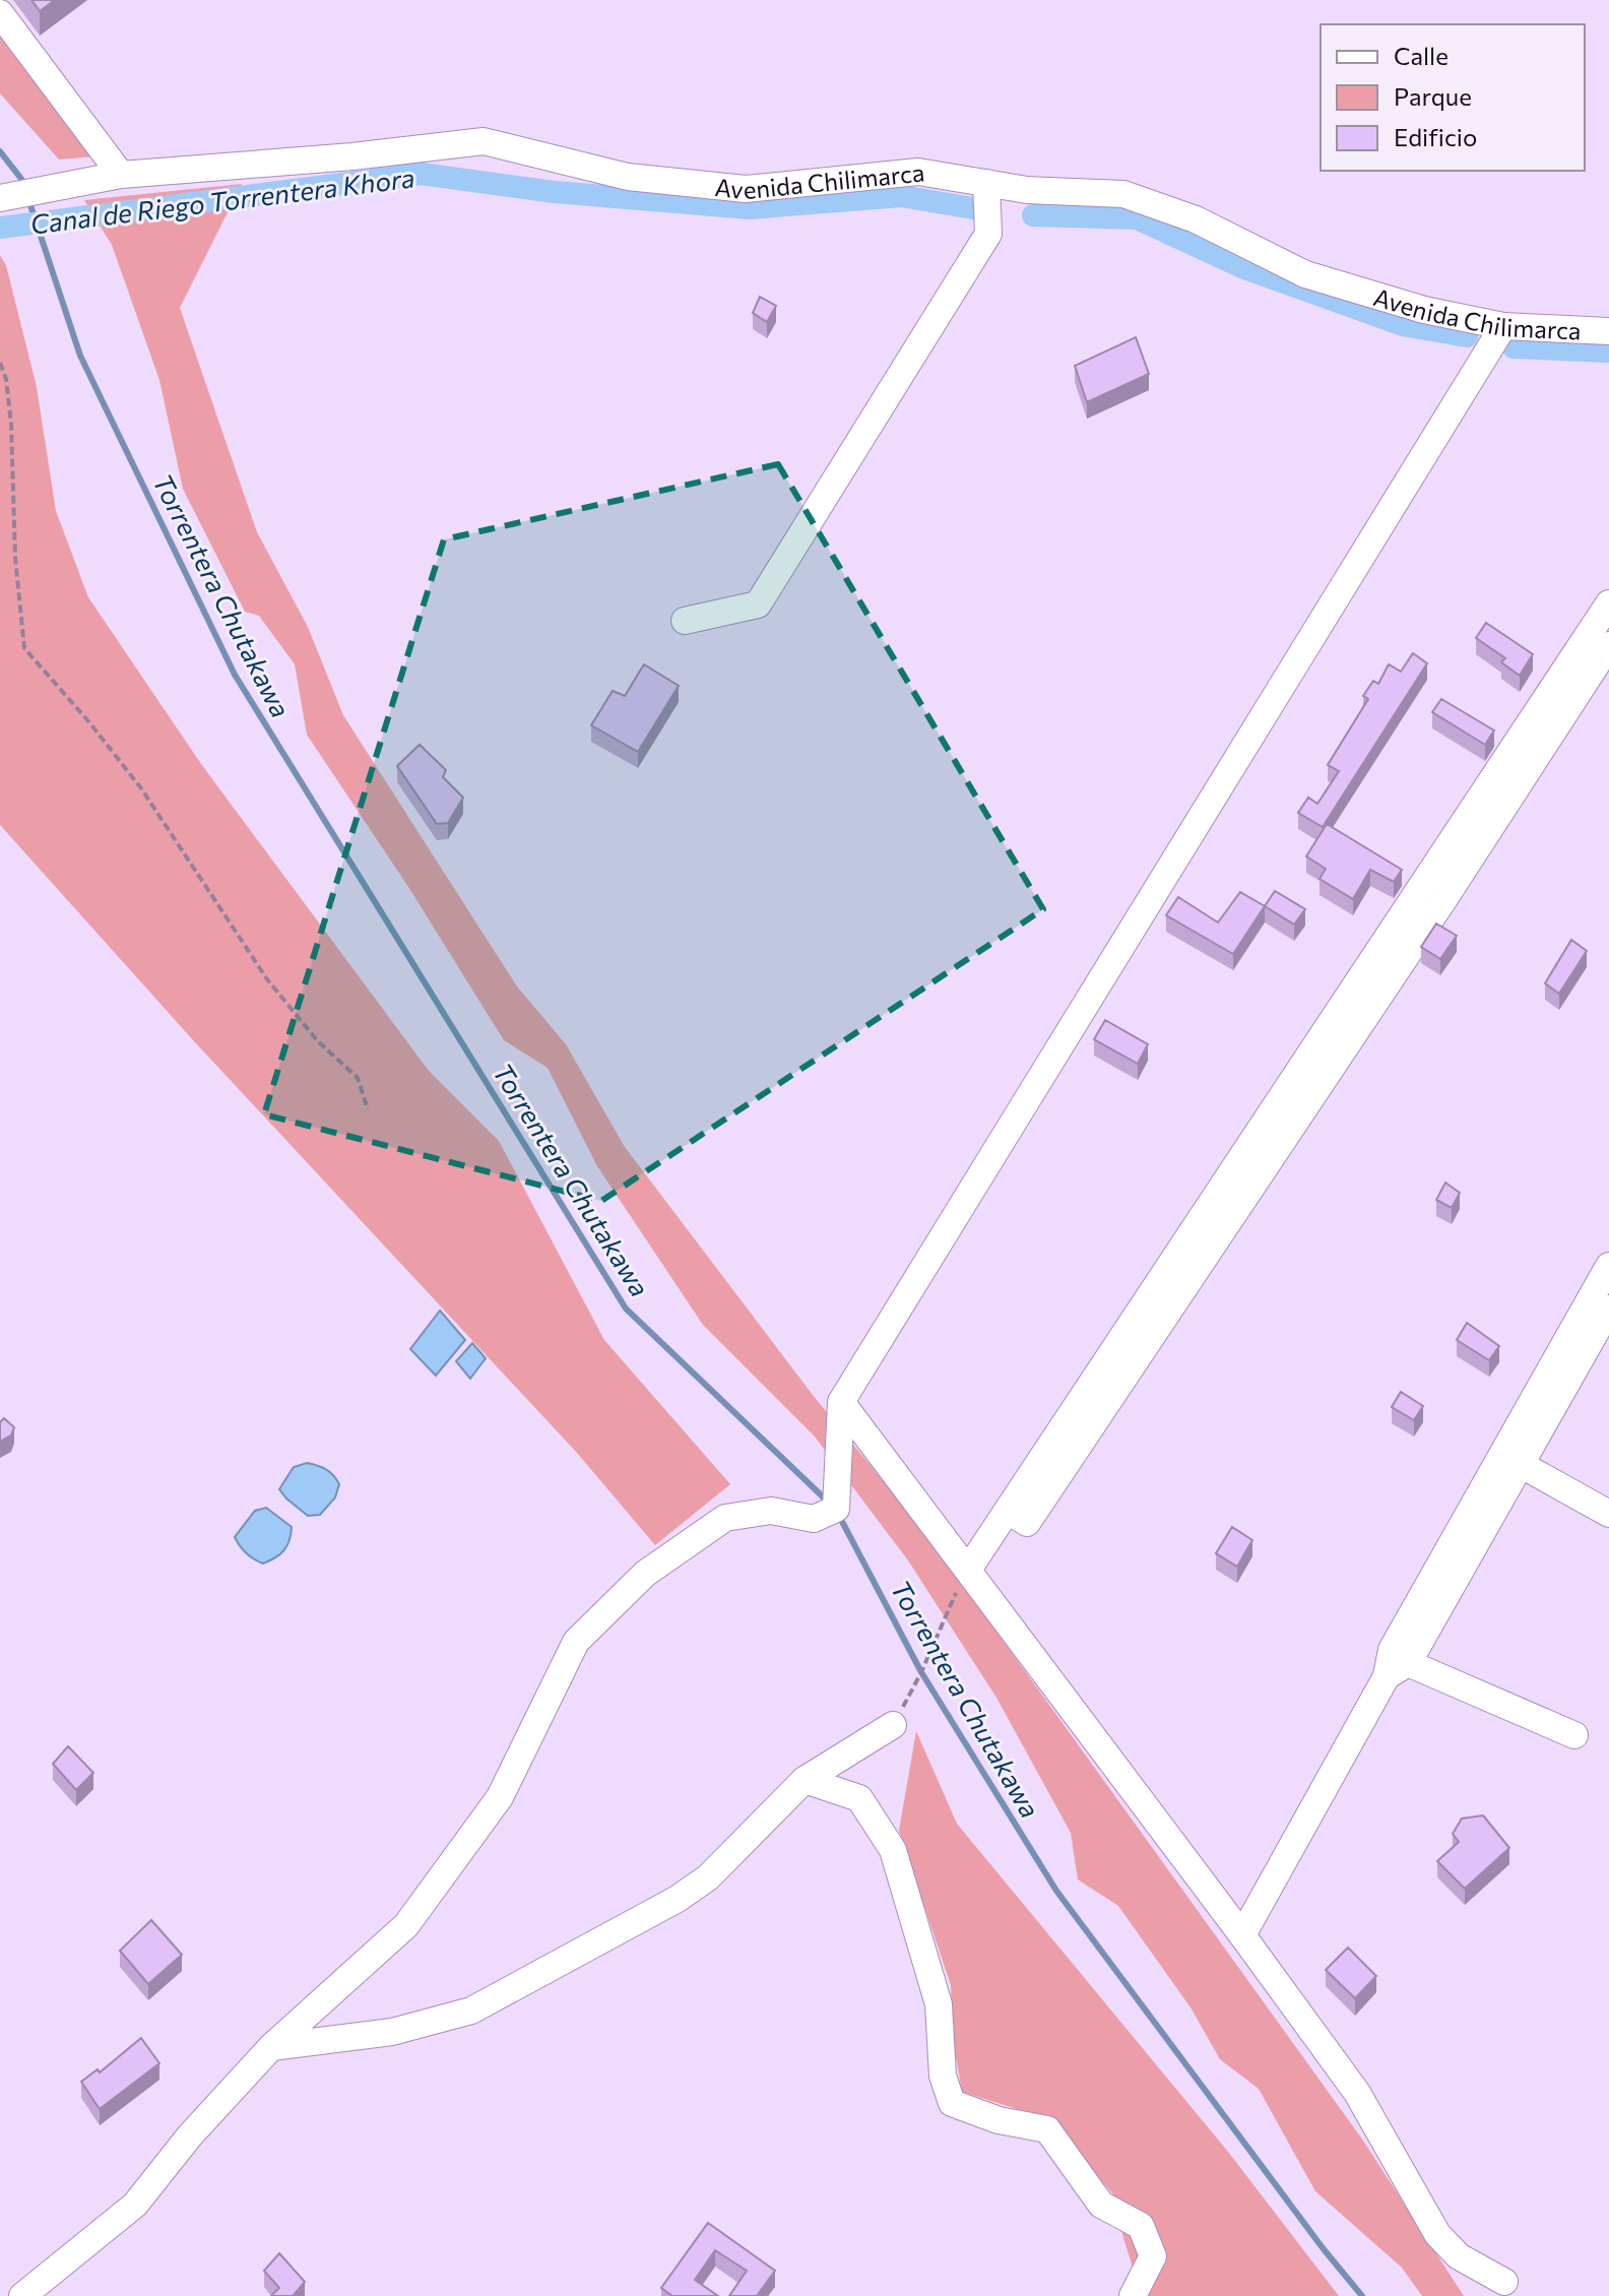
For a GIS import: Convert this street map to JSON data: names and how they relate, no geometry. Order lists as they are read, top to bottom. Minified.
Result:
{"streets":{"street":["Avenida Chilimarca"]},"water":["Canal de Riego Torrentera Khora","Torrentera Chutakawa"],"legend":["Calle","Parque","Edificio"]}
